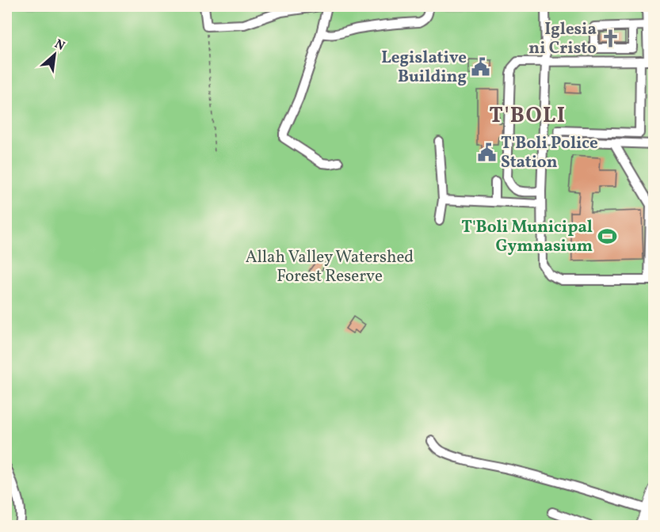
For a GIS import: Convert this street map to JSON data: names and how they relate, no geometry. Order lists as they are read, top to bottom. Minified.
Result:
{"districts":["T'BOLI"],"parks":["Allah Valley Watershed Forest Reserve"],"places":{"church":["Iglesia ni Cristo"],"public building":["Legislative Building","T'Boli Police Station"],"sports":["T'Boli Municipal Gymnasium"]},"north":"top right"}
